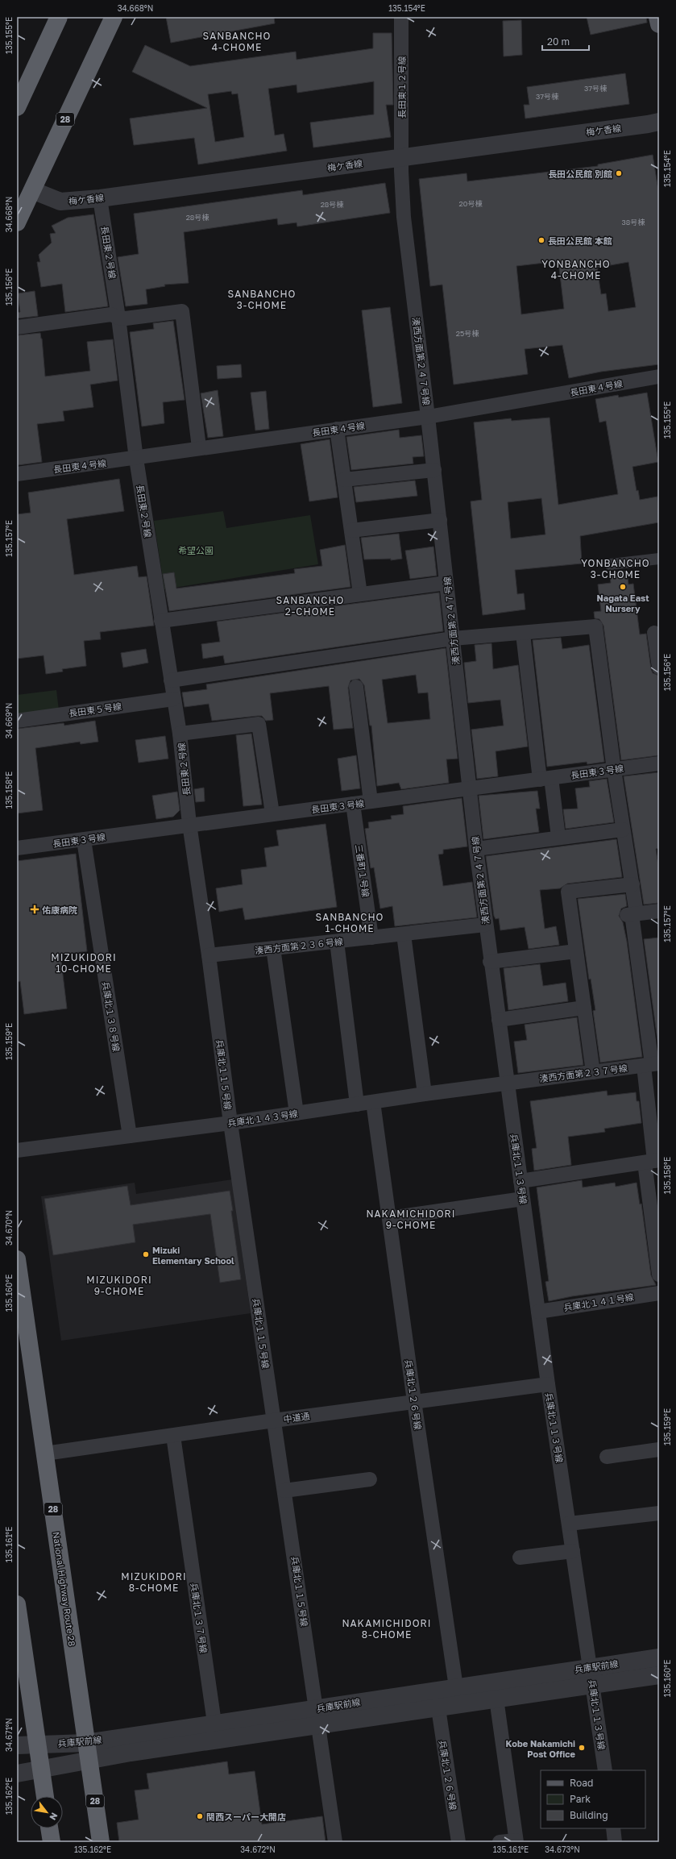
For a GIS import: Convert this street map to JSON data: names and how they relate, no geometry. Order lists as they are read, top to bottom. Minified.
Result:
{"streets":{"highway":["28","National Highway Route 28"],"street":["長田東１２号線","梅ケ香線","長田東２号線","湊西方面第２４７号線","長田東４号線","長田東５号線","長田東３号線","三番町１号線","湊西方面第２３６号線","兵庫北１３８号線","湊西方面第２３７号線","兵庫北１１５号線","兵庫北１４３号線","兵庫北１１３号線","兵庫北１４１号線","兵庫北１２６号線","中道通","兵庫北１３７号線","兵庫駅前線"]},"crossings":[["長田東１２号線","梅ケ香線"],["長田東１２号線","湊西方面第２４７号線"],["28","梅ケ香線"],["梅ケ香線","長田東２号線"],["梅ケ香線","湊西方面第２４７号線"],["長田東２号線","長田東４号線"],["長田東２号線","長田東５号線"],["長田東２号線","長田東３号線"],["長田東２号線","兵庫北１１５号線"],["湊西方面第２４７号線","長田東４号線"],["湊西方面第２４７号線","長田東３号線"],["湊西方面第２４７号線","湊西方面第２３６号線"],["湊西方面第２４７号線","湊西方面第２３７号線"],["湊西方面第２４７号線","兵庫北１４３号線"],["湊西方面第２４７号線","兵庫北１１３号線"],["長田東３号線","三番町１号線"],["長田東３号線","兵庫北１３８号線"],["長田東３号線","兵庫北１１５号線"],["三番町１号線","湊西方面第２３６号線"],["湊西方面第２３６号線","兵庫北１１５号線"],["兵庫北１３８号線","兵庫北１４３号線"],["湊西方面第２３７号線","兵庫北１４３号線"],["湊西方面第２３７号線","兵庫北１１３号線"],["兵庫北１１５号線","兵庫北１４３号線"],["兵庫北１１５号線","中道通"],["兵庫北１１５号線","兵庫駅前線"],["兵庫北１４３号線","兵庫北１１３号線"],["兵庫北１４３号線","兵庫北１２６号線"],["兵庫北１１３号線","兵庫北１４１号線"],["兵庫北１１３号線","中道通"],["兵庫北１１３号線","兵庫駅前線"],["兵庫北１２６号線","中道通"],["兵庫北１２６号線","兵庫駅前線"],["中道通","National Highway Route 28"],["中道通","兵庫北１３７号線"],["National Highway Route 28","兵庫駅前線"],["兵庫北１３７号線","兵庫駅前線"]],"districts":["SANBANCHO 4-CHOME","YONBANCHO 4-CHOME","SANBANCHO 3-CHOME","YONBANCHO 3-CHOME","SANBANCHO 2-CHOME","SANBANCHO 1-CHOME","MIZUKIDORI 10-CHOME","NAKAMICHIDORI 9-CHOME","MIZUKIDORI 9-CHOME","MIZUKIDORI 8-CHOME","NAKAMICHIDORI 8-CHOME"],"parks":["希望公園"],"places":{"other":["長田公民館 別館","長田公民館 本館","Nagata East Nursery","Mizuki Elementary School","Kobe Nakamichi Post Office","関西スーパー大開店"],"health":["佑康病院"]},"house_numbers":["37号棟","37号棟","20号棟","28号棟","28号棟","38号棟","25号棟"],"legend":["Road","Park","Building"],"scale_bar":"20 m","north":"bottom right","coordinates":["34.668°N","135.154°E","135.155°E","135.156°E","135.157°E","34.669°N","135.158°E","135.159°E","34.670°N","135.160°E","135.161°E","34.671°N","135.162°E","34.672°N","34.673°N"]}
